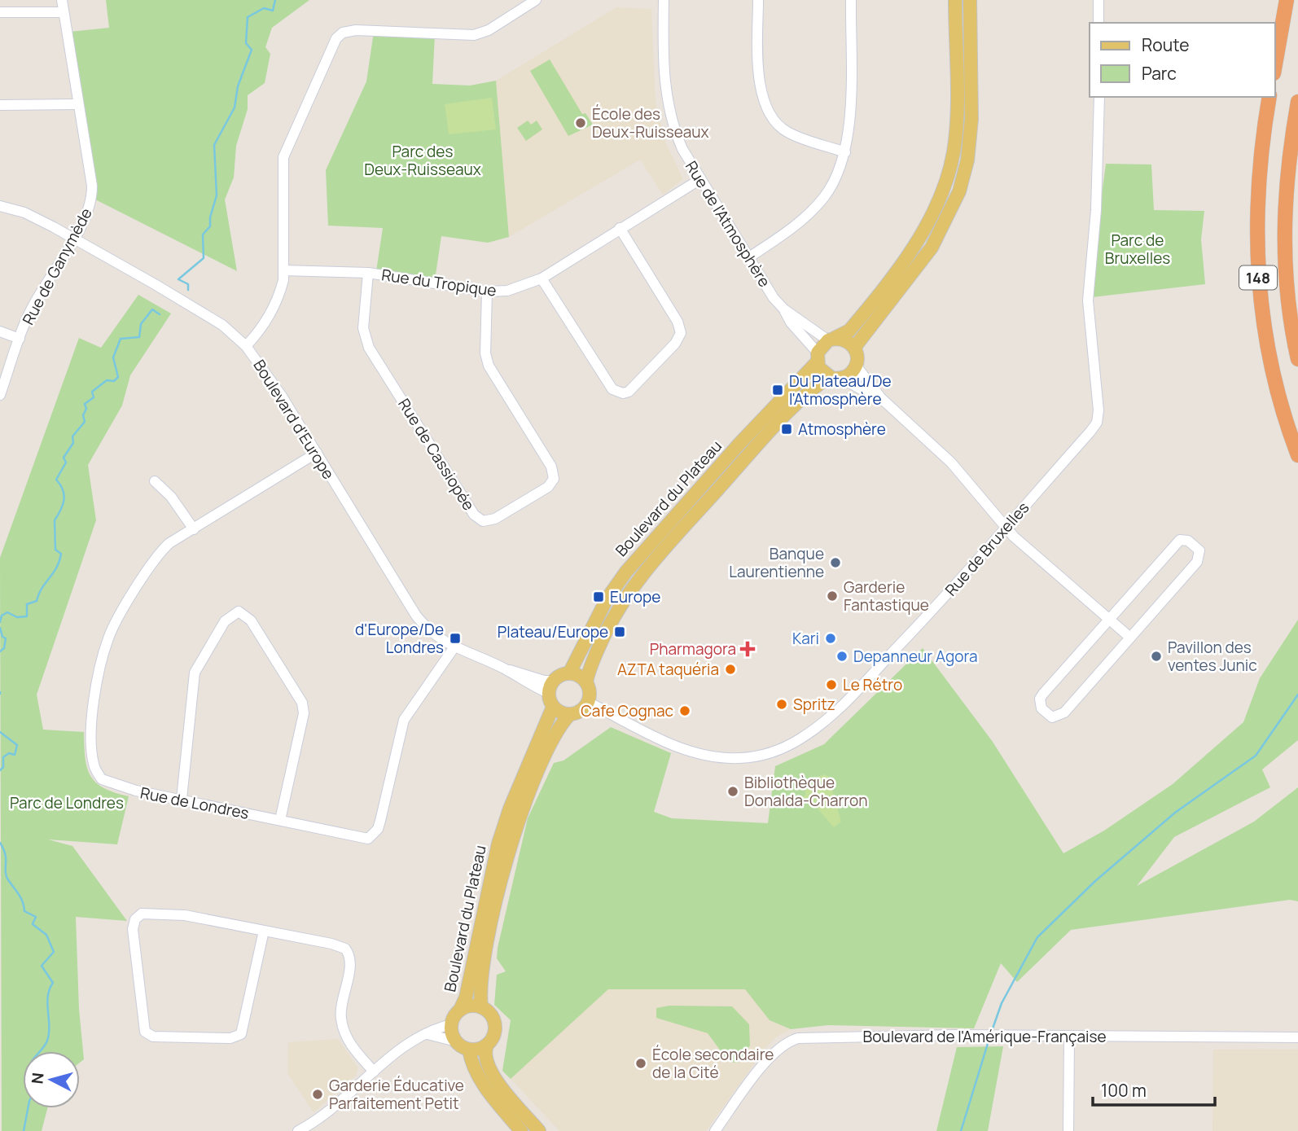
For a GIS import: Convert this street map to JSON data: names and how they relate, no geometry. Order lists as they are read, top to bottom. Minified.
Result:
{"streets":{"highway":["148"],"main road":["Boulevard du Plateau"],"street":["Rue de l'Atmosphère","Rue de Ganymède","Rue du Tropique","Boulevard d'Europe","Rue de Cassiopée","Rue de Bruxelles","Rue de Londres","Boulevard de l'Amérique-Française"]},"crossings":[["Rue de l'Atmosphère","Rue du Tropique"],["Rue de l'Atmosphère","Boulevard du Plateau"],["Rue de Ganymède","Boulevard d'Europe"],["Rue du Tropique","Rue de Cassiopée"],["Boulevard d'Europe","Boulevard du Plateau"],["Boulevard d'Europe","Rue de Bruxelles"],["Boulevard d'Europe","Rue de Londres"],["Boulevard du Plateau","Rue de Bruxelles"]],"parks":["Parc des Deux-Ruisseaux","Parc de Bruxelles","Parc de Londres"],"places":{"other":["École des Deux-Ruisseaux","Banque Laurentienne","Garderie Fantastique","Kari","Depanneur Agora","Pavillon des ventes Junic","AZTA taquéria","Le Rétro","Spritz","Cafe Cognac","Bibliothèque Donalda-Charron","École secondaire de la Cité","Garderie Éducative Parfaitement Petit"],"transit":["Du Plateau/De l'Atmosphère","Atmosphère","Europe","Plateau/Europe","d'Europe/De Londres"],"health":["Pharmagora"]},"legend":["Route","Parc"],"scale_bar":"100 m","north":"left"}
